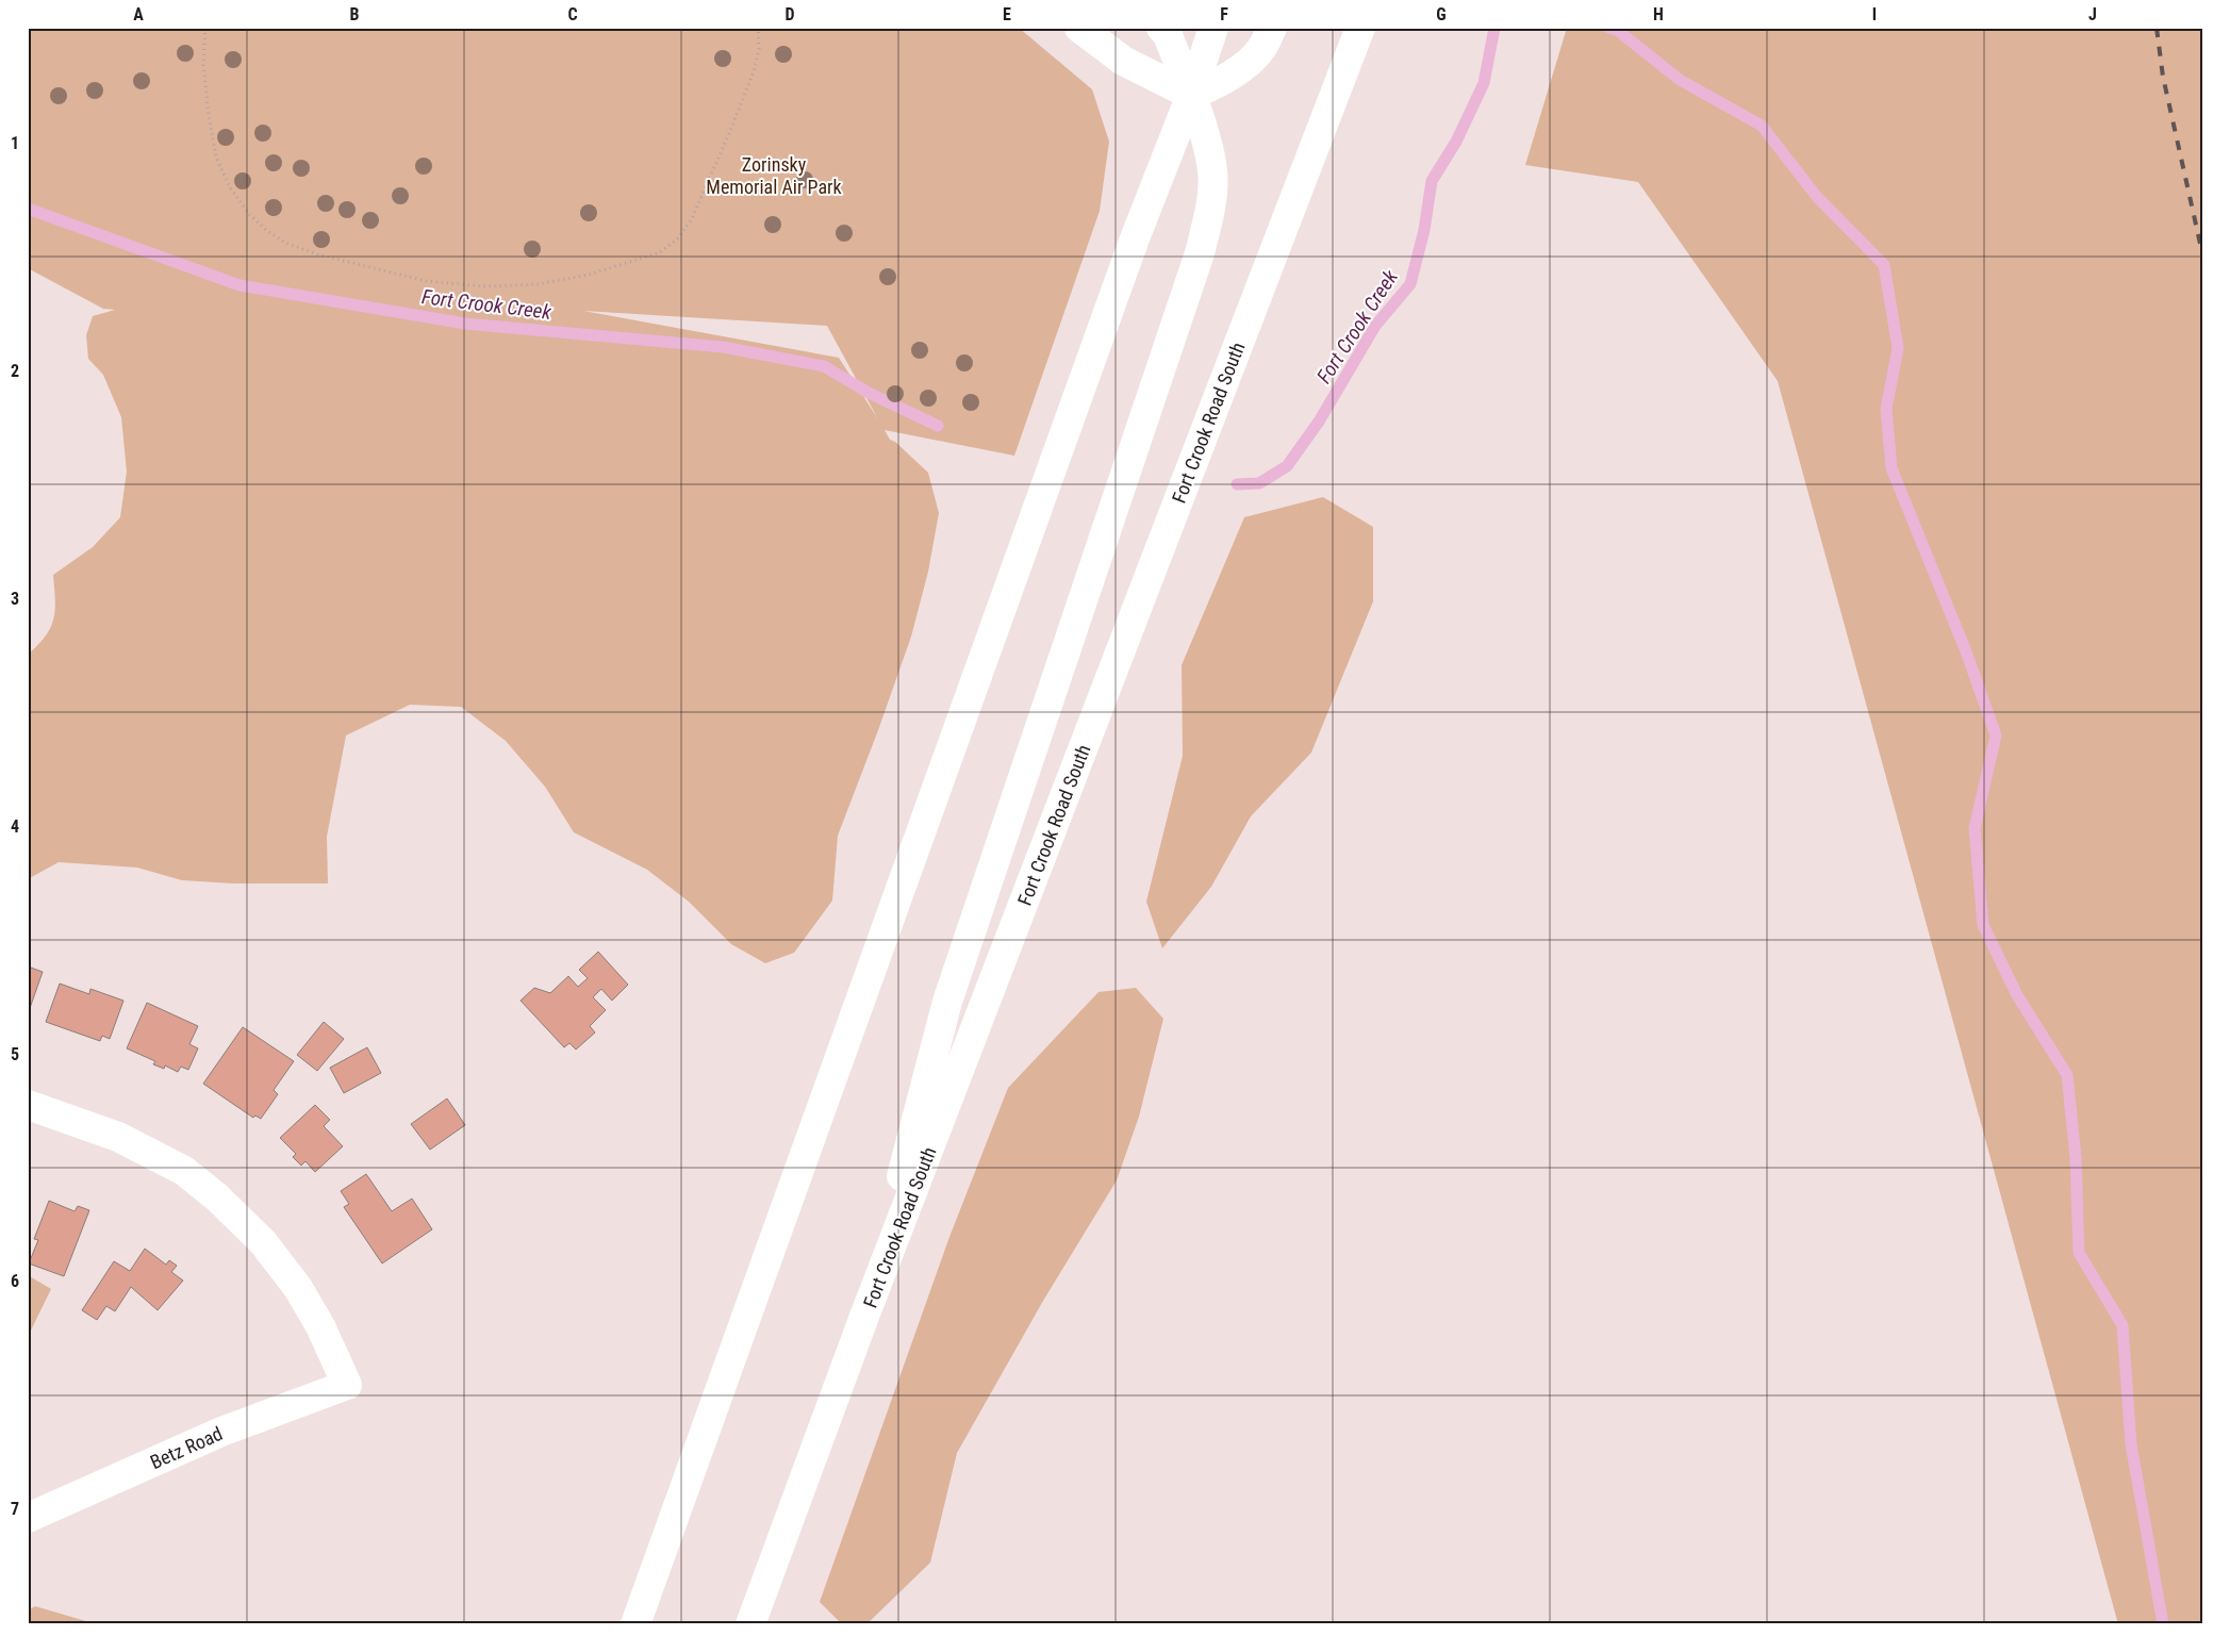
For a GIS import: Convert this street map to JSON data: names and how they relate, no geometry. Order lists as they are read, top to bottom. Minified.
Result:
{"streets":{"main road":["Fort Crook Road South","Betz Road"]},"water":["Fort Crook Creek"],"parks":["Zorinsky Memorial Air Park"],"grid":{"columns":["A","B","C","D","E","F","G","H","I","J"],"rows":["1","2","3","4","5","6","7"]}}
